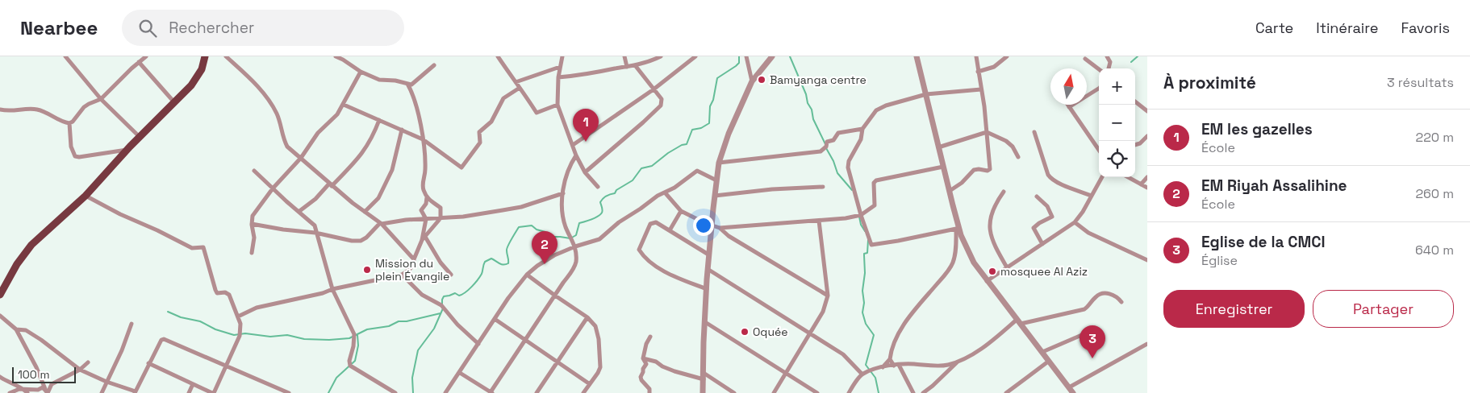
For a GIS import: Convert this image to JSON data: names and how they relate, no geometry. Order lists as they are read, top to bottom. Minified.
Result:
{"places":["Bamyanga centre","Mission du plein Évangile","mosquee Al Aziz","Oquée"],"scale_bar":"100 m","north":"top","page":{"header":"Nearbee","search":"Rechercher","nav":["Carte","Itinéraire","Favoris"],"heading":["À proximité","3 résultats"],"map_buttons":["+","−"],"pins":["1","2","3"],"list":[{"mark":"1","name":"EM les gazelles","note":"École","value":"220 m"},{"mark":"2","name":"EM Riyah Assalihine","note":"École","value":"260 m"},{"mark":"3","name":"Eglise de la CMCI","note":"Église","value":"640 m"}],"buttons":["Enregistrer","Partager"],"scale":"100 m"}}
